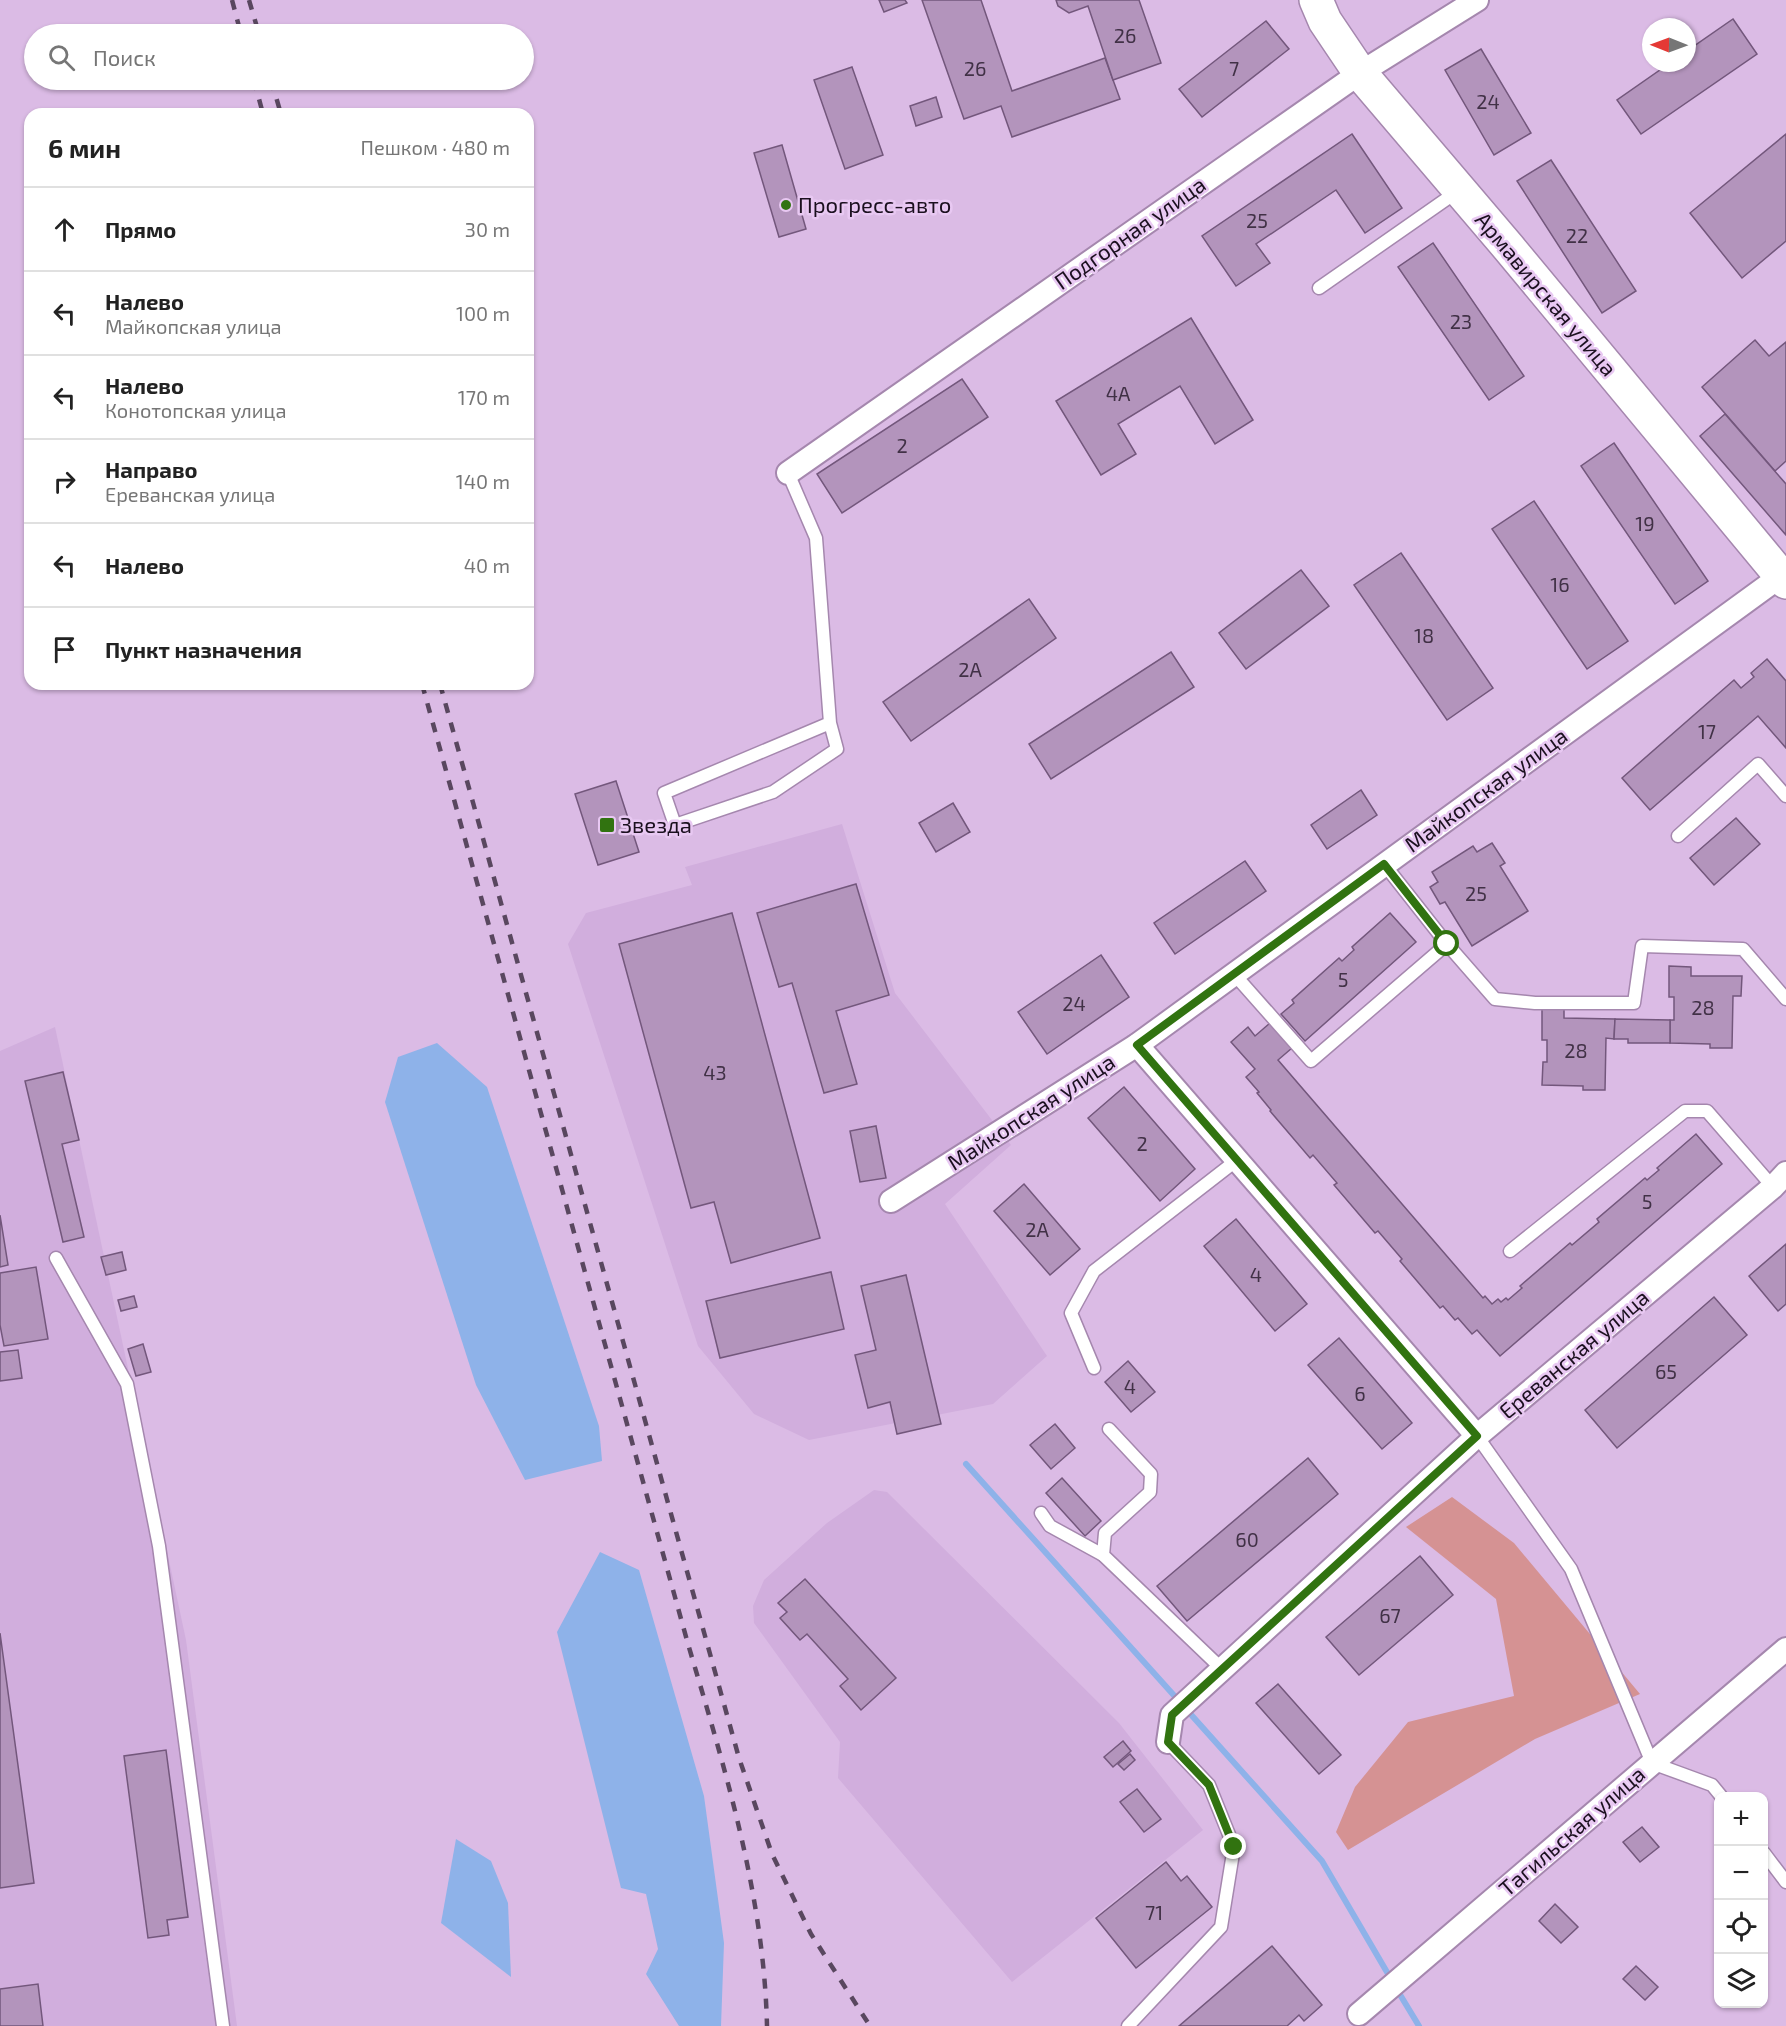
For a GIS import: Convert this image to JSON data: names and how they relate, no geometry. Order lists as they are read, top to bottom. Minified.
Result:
{"streets":{"main road":["Армавирская улица"],"street":["Подгорная улица","Майкопская улица","Ереванская улица","Тагильская улица"]},"crossings":[["Подгорная улица","Армавирская улица"],["Армавирская улица","Майкопская улица"]],"places":{"other":["Прогресс-авто"],"transit":["Звезда"]},"house_numbers":["26","26","7","24","25","22","23","4А","2","19","16","18","2А","17","25","5","24","28","28","43","2","5","2А","4","65","4","6","60","67","71"],"north":"left","page":{"search":"Поиск","heading":["6 мин","Пешком · 480 m"],"list":[["Прямо","30 m"],["Налево","Майкопская улица","100 m"],["Налево","Конотопская улица","170 m"],["Направо","Ереванская улица","140 m"],["Налево","40 m"],"Пункт назначения"],"map_buttons":["+","−"]}}
